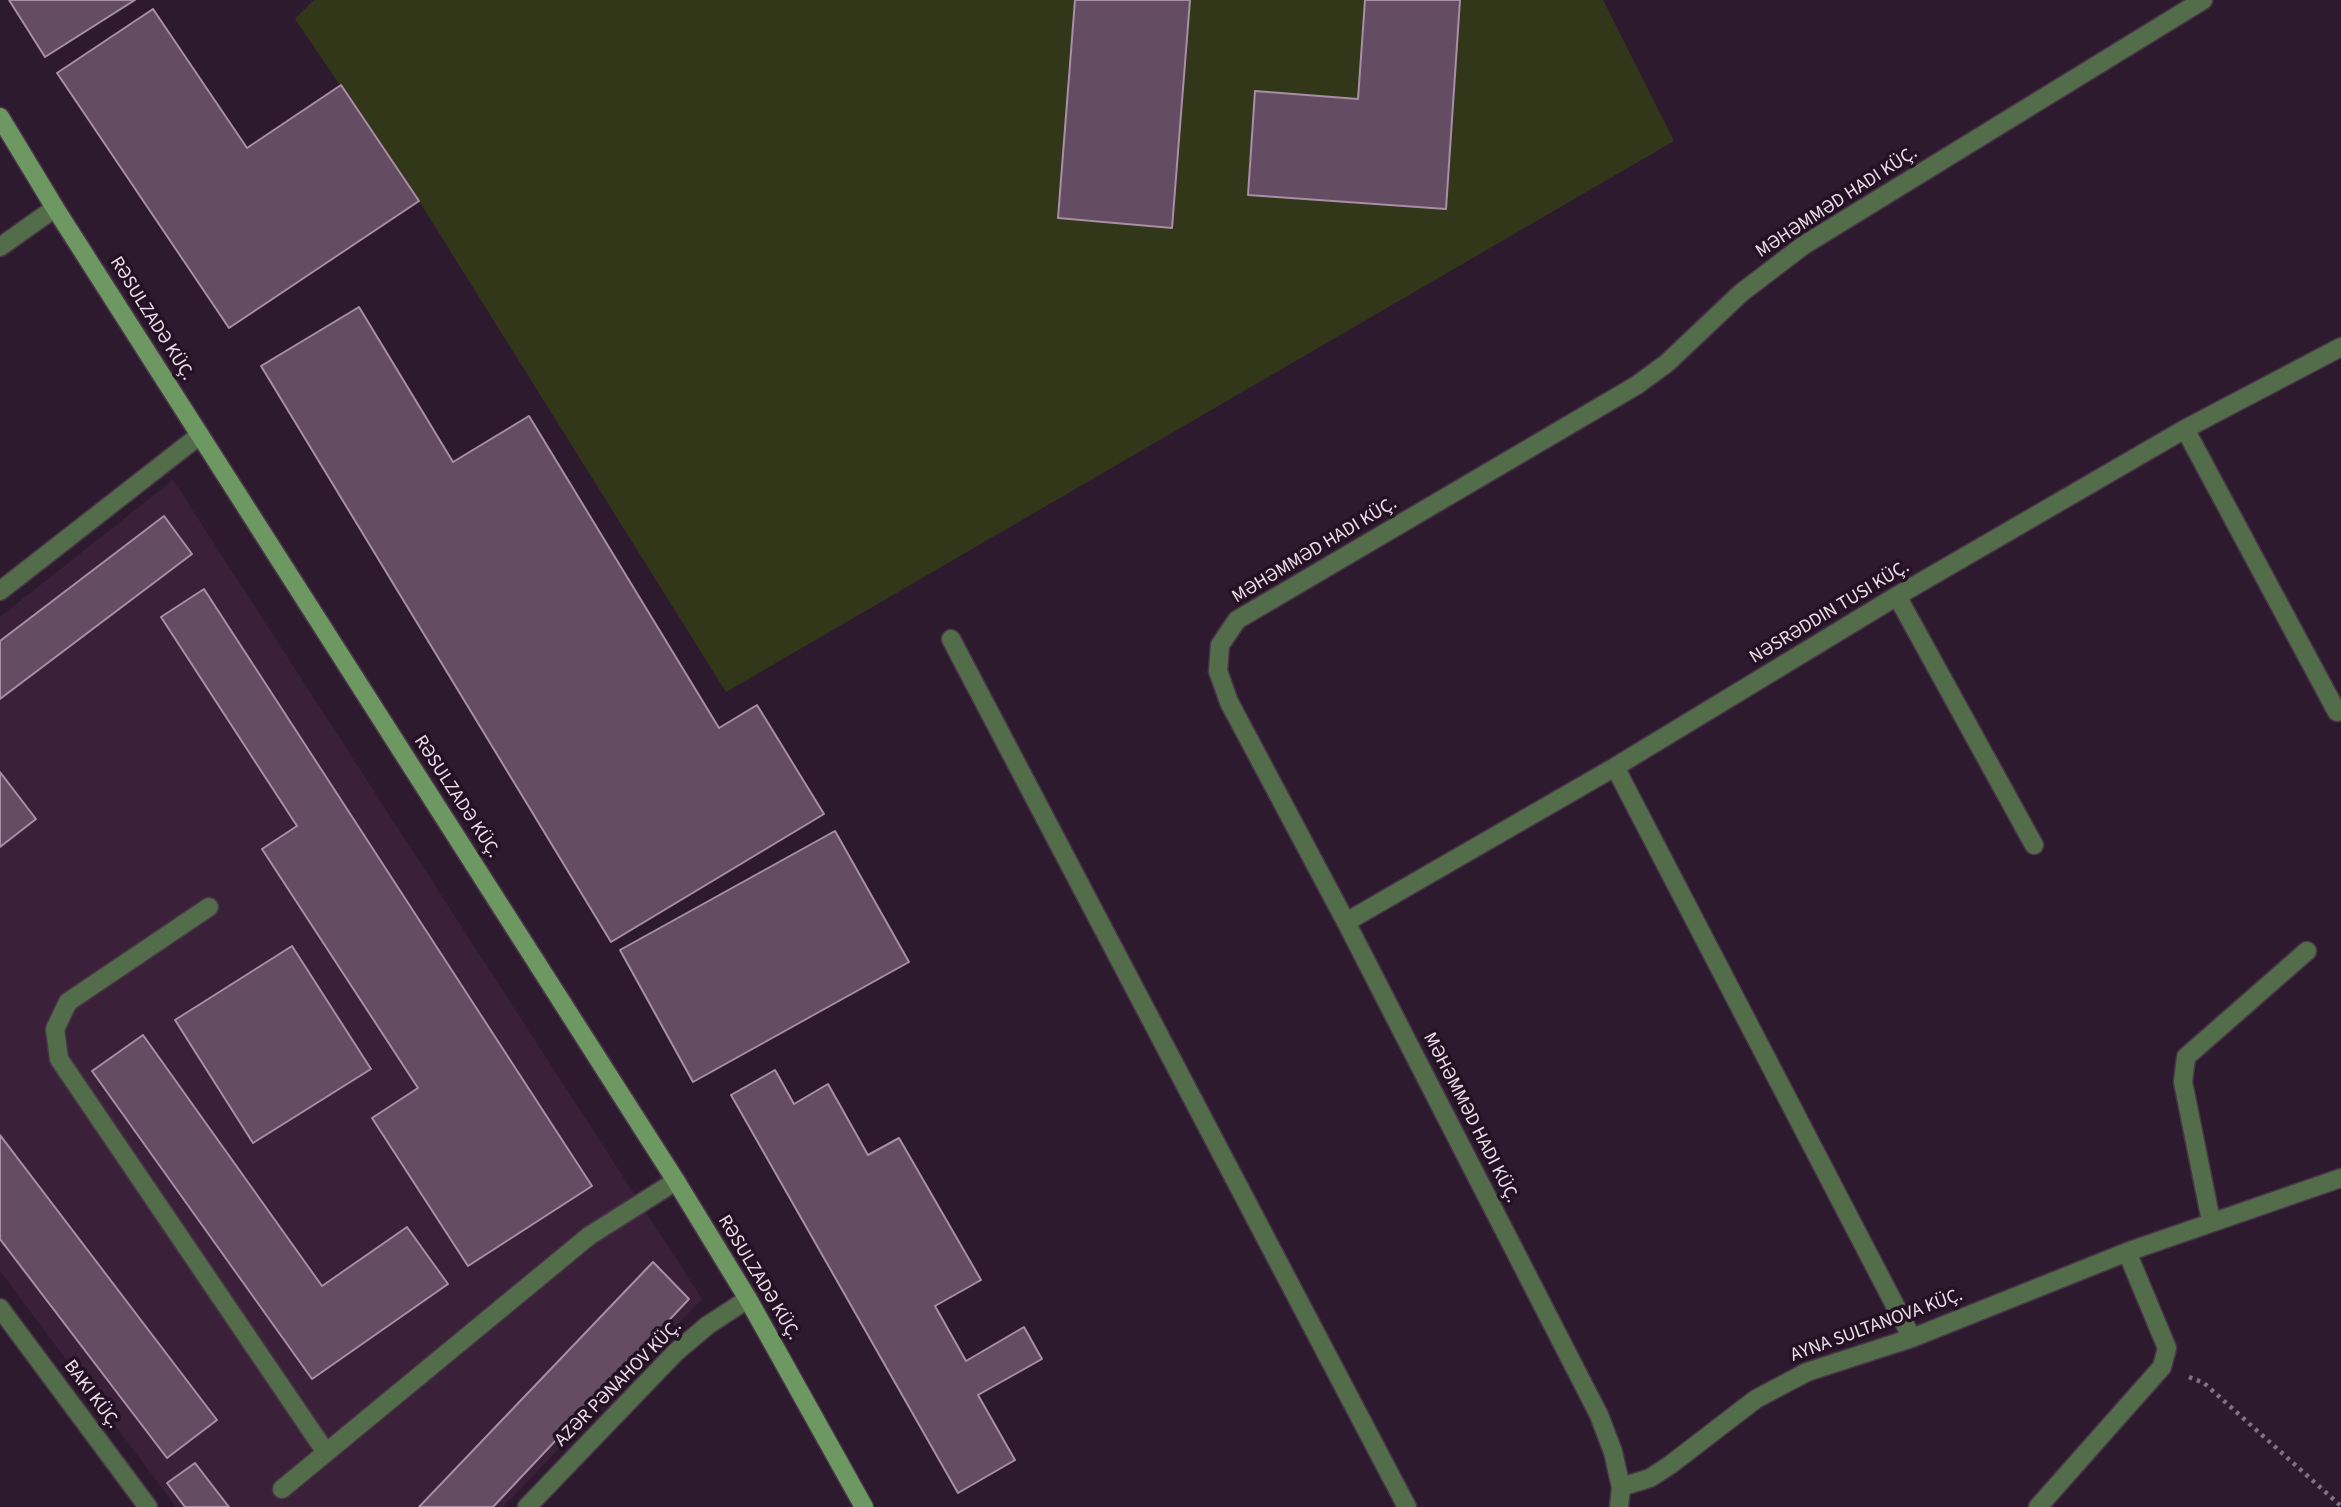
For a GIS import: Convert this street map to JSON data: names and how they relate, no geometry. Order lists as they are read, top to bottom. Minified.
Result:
{"streets":{"street":["MƏHƏMMƏD HADI KÜÇ.","RƏSULZADƏ KÜÇ.","NƏSRƏDDIN TUSI KÜÇ.","AYNA SULTANOVA KÜÇ.","AZƏR PƏNAHOV KÜÇ."]},"crossings":[["MƏHƏMMƏD HADI KÜÇ.","NƏSRƏDDIN TUSI KÜÇ."],["MƏHƏMMƏD HADI KÜÇ.","AYNA SULTANOVA KÜÇ."],["RƏSULZADƏ KÜÇ.","AZƏR PƏNAHOV KÜÇ."]]}
